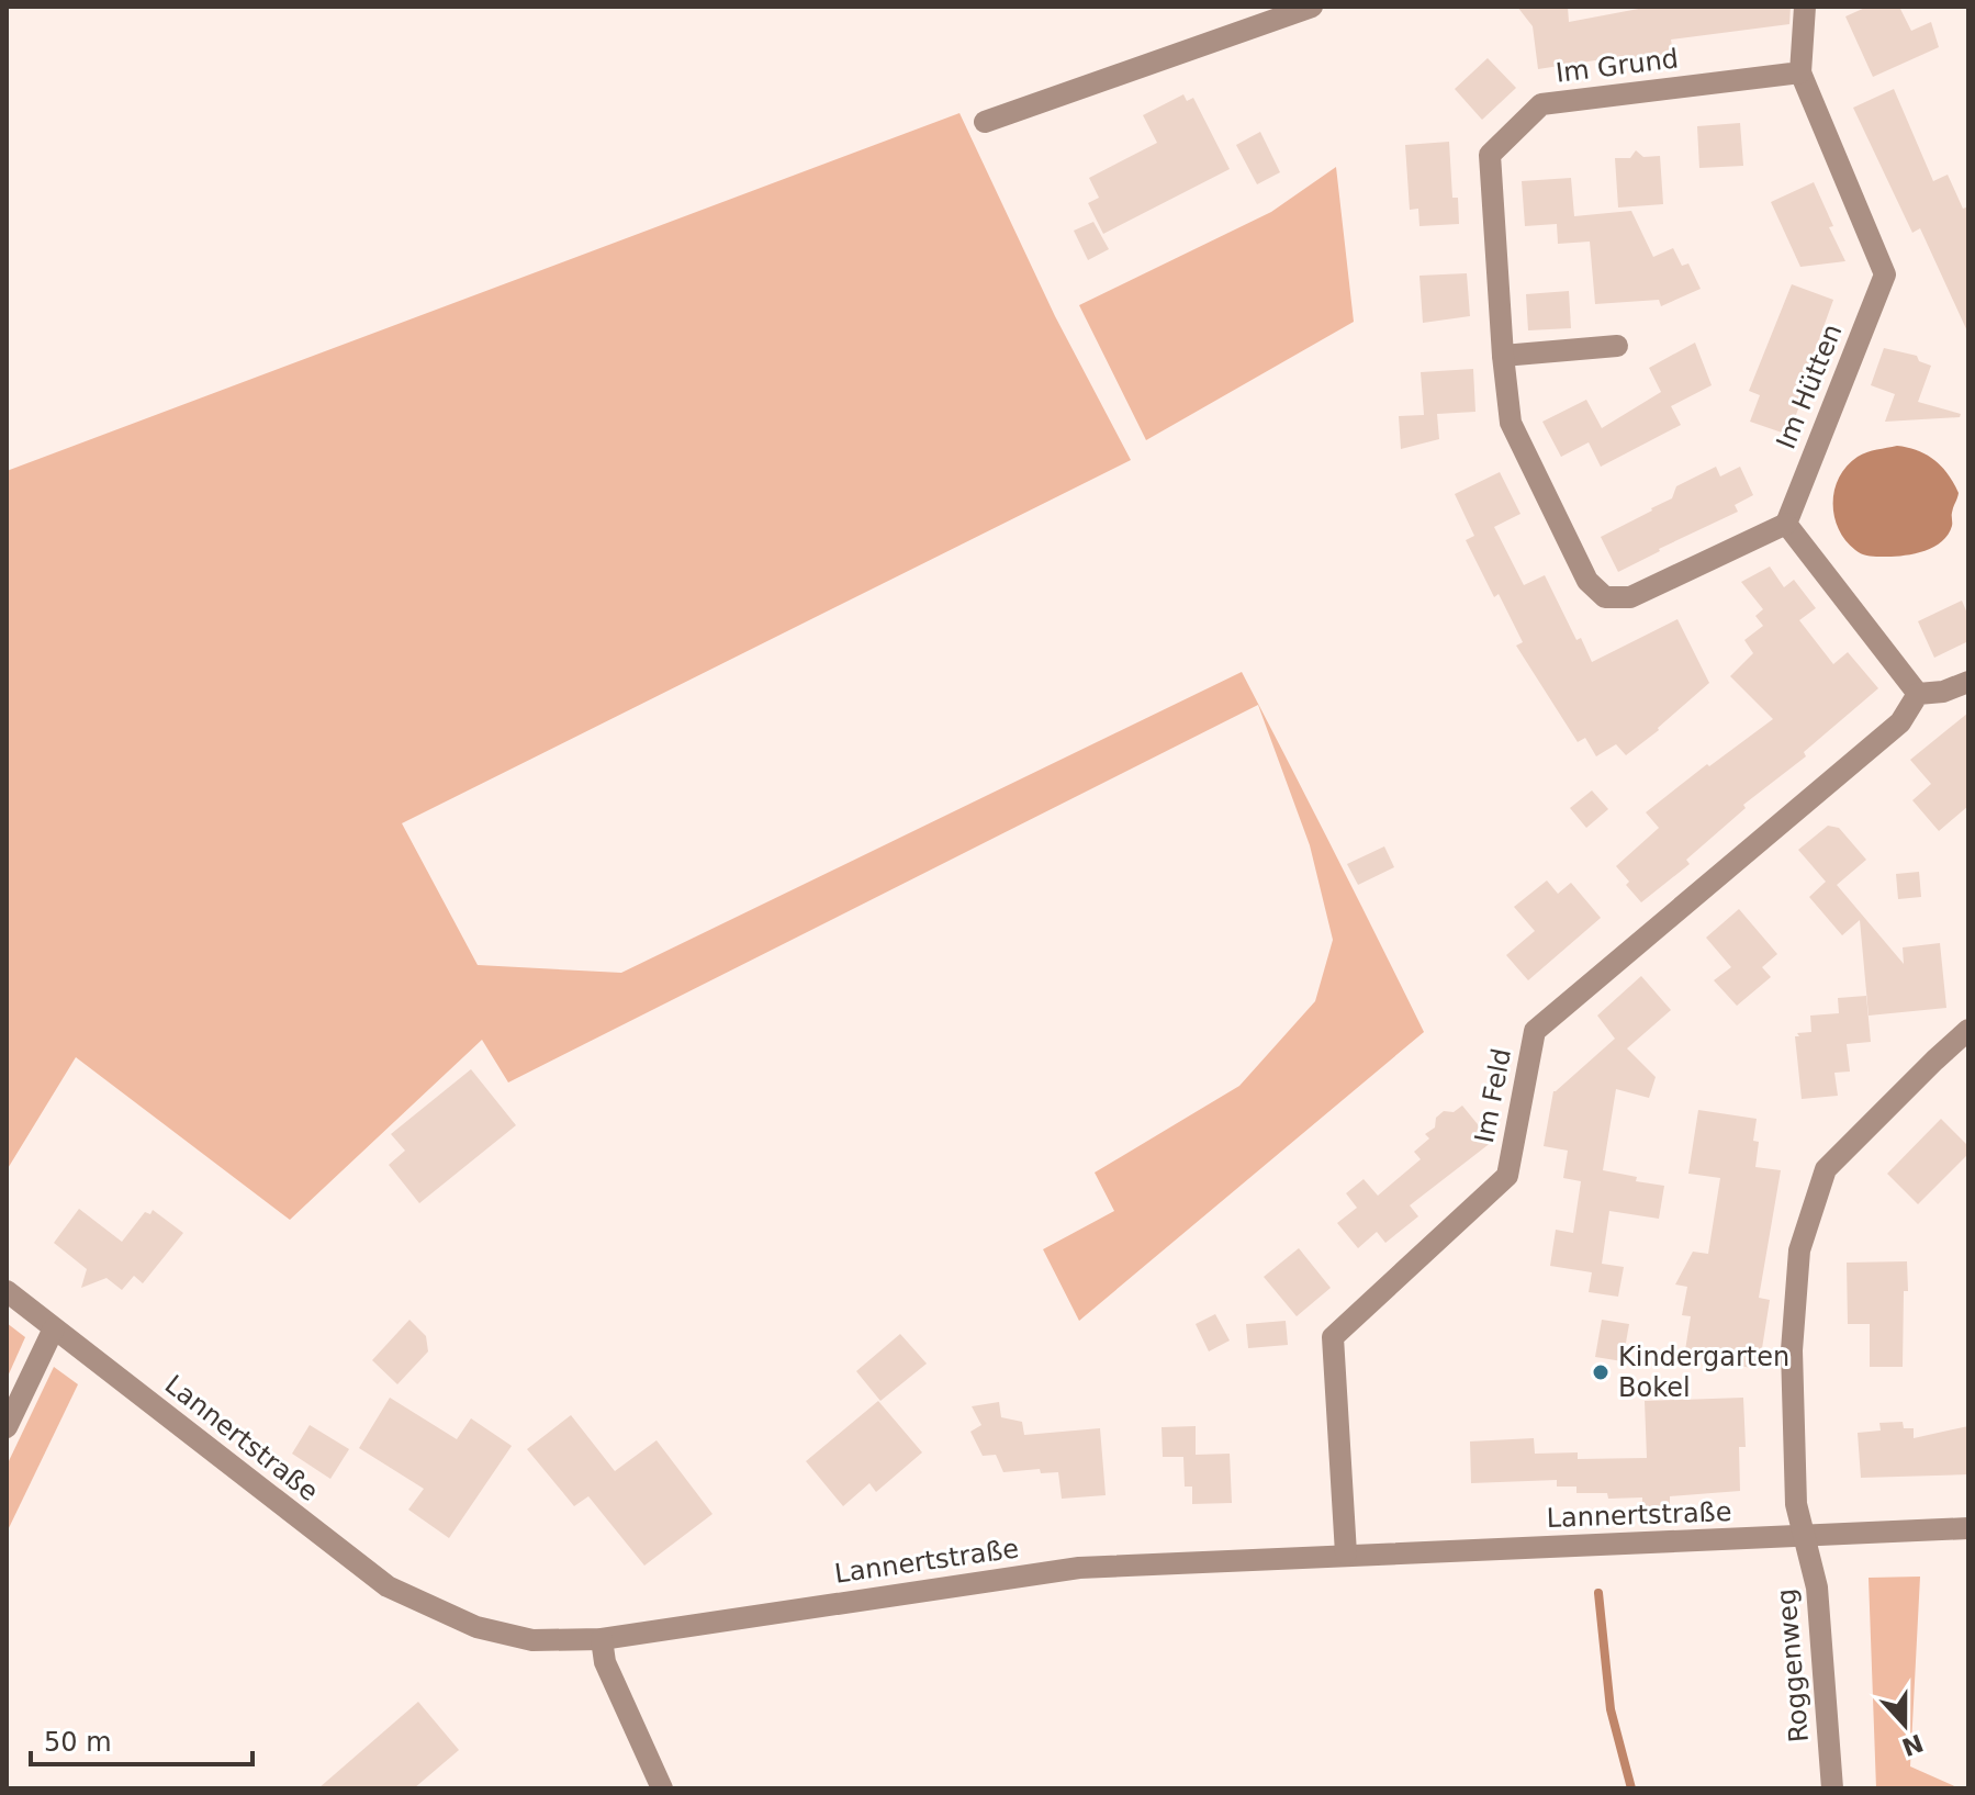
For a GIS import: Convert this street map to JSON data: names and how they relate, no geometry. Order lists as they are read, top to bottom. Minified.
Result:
{"streets":{"street":["Im Grund","Im Hütten","Im Feld","Lannertstraße","Roggenweg"]},"crossings":[["Im Grund","Im Hütten"],["Im Feld","Lannertstraße"],["Lannertstraße","Roggenweg"]],"places":["Kindergarten Bokel"],"scale_bar":"50 m","north":"bottom"}
